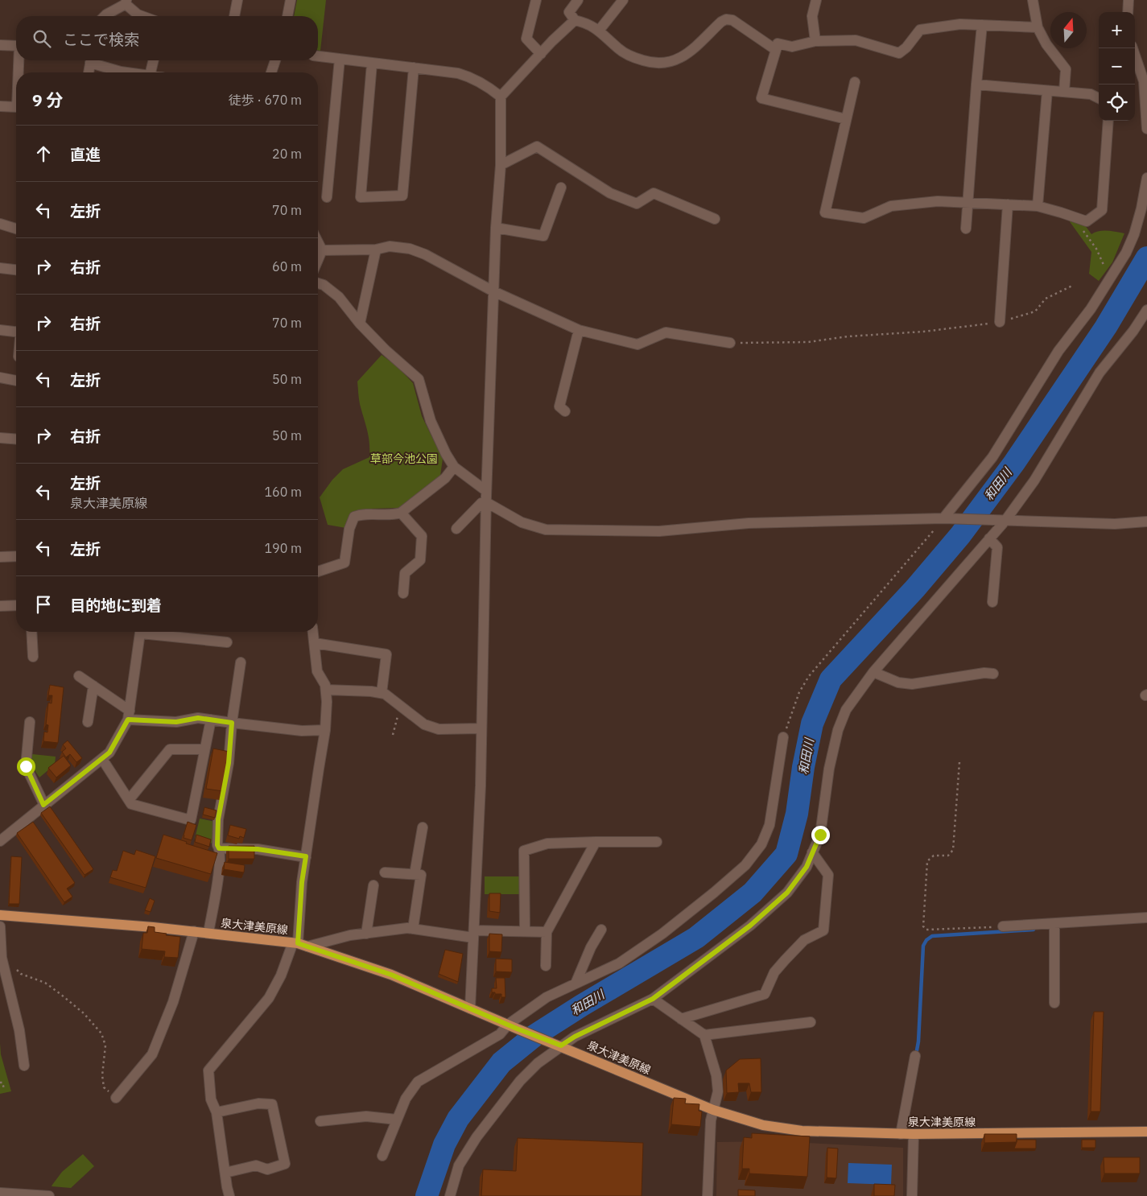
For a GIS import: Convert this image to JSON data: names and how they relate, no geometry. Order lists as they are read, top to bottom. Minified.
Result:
{"streets":{"main road":["泉大津美原線"]},"water":["和田川"],"parks":["草部今池公園"],"north":"top","page":{"map_buttons":["+","−"],"search":"ここで検索","heading":["9 分","徒歩 · 670 m"],"list":[["直進","20 m"],["左折","70 m"],["右折","60 m"],["右折","70 m"],["左折","50 m"],["右折","50 m"],["左折","泉大津美原線","160 m"],["左折","190 m"],"目的地に到着"]}}
